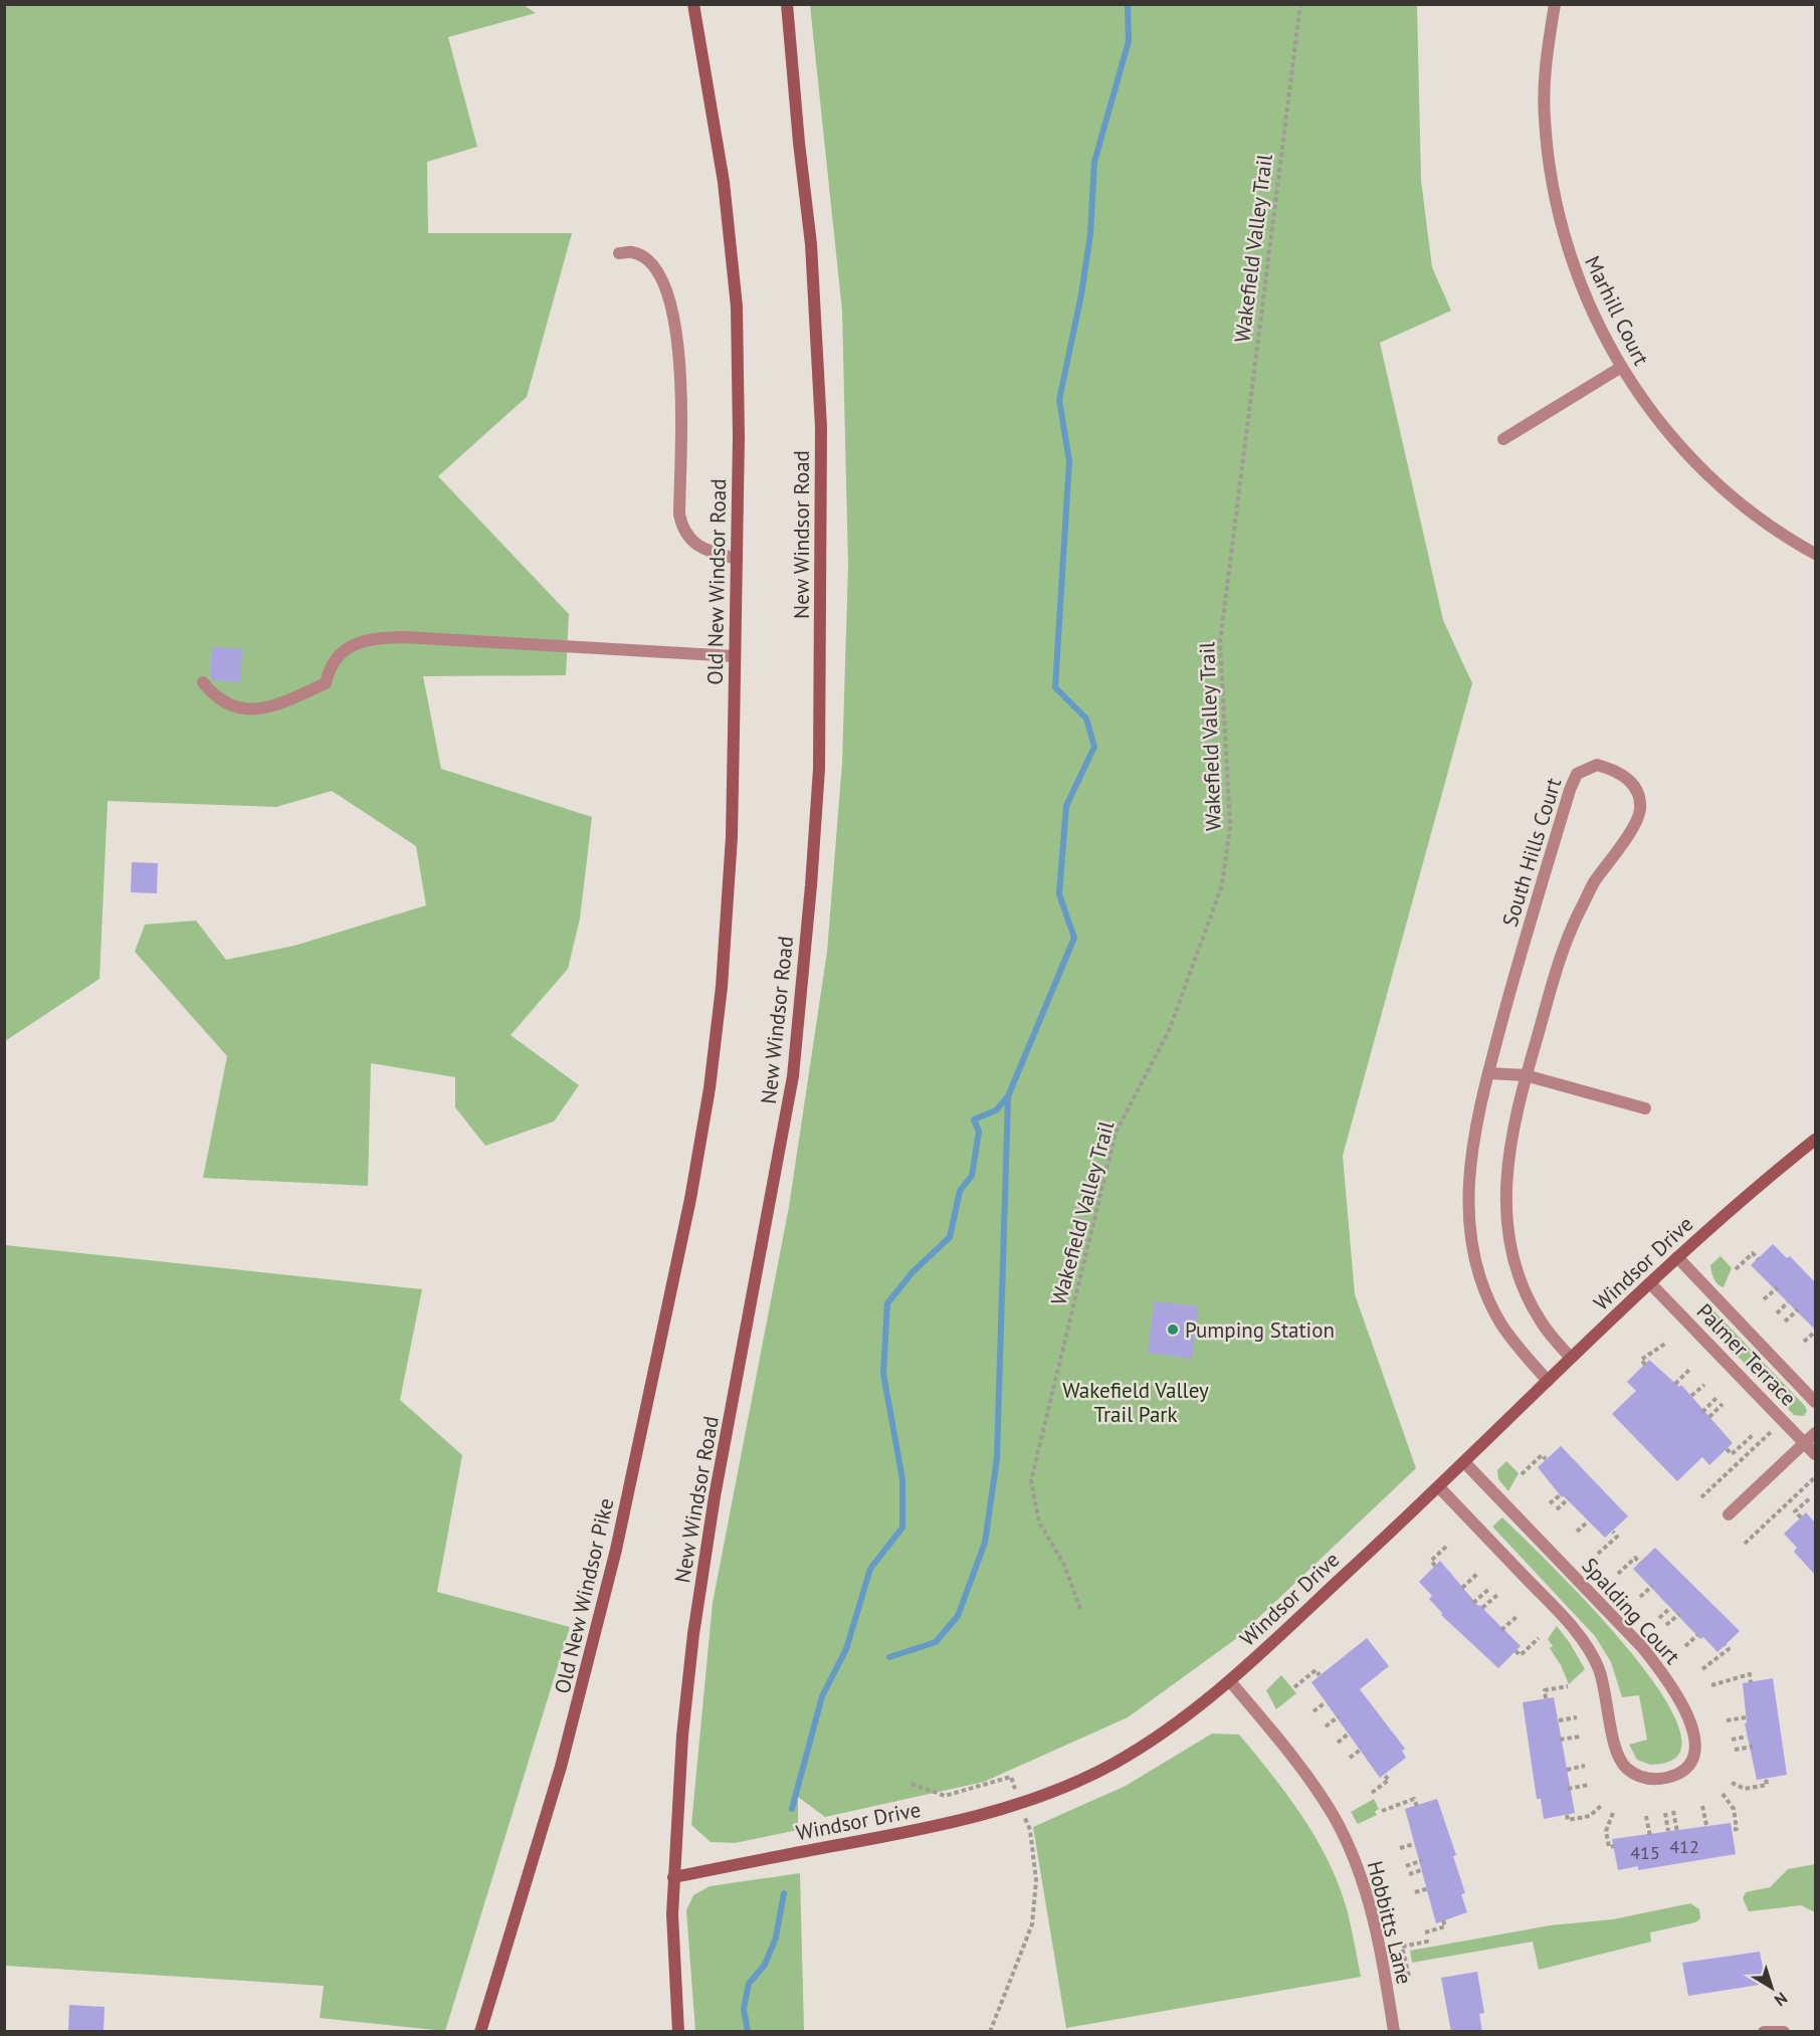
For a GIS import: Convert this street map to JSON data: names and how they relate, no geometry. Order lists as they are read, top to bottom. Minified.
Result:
{"streets":{"street":["Marhill Court","New Windsor Road","Old New Windsor Road","South Hills Court","Windsor Drive","Palmer Terrace","Old New Windsor Pike","Spalding Court","Hobbitts Lane"],"path":["Wakefield Valley Trail"]},"crossings":[["New Windsor Road","Windsor Drive"],["Old New Windsor Road","Old New Windsor Pike"],["South Hills Court","Windsor Drive"],["Windsor Drive","Palmer Terrace"],["Windsor Drive","Spalding Court"],["Windsor Drive","Hobbitts Lane"]],"parks":["Wakefield Valley Trail Park"],"places":["Pumping Station"],"house_numbers":["412","415"],"north":"bottom right"}
